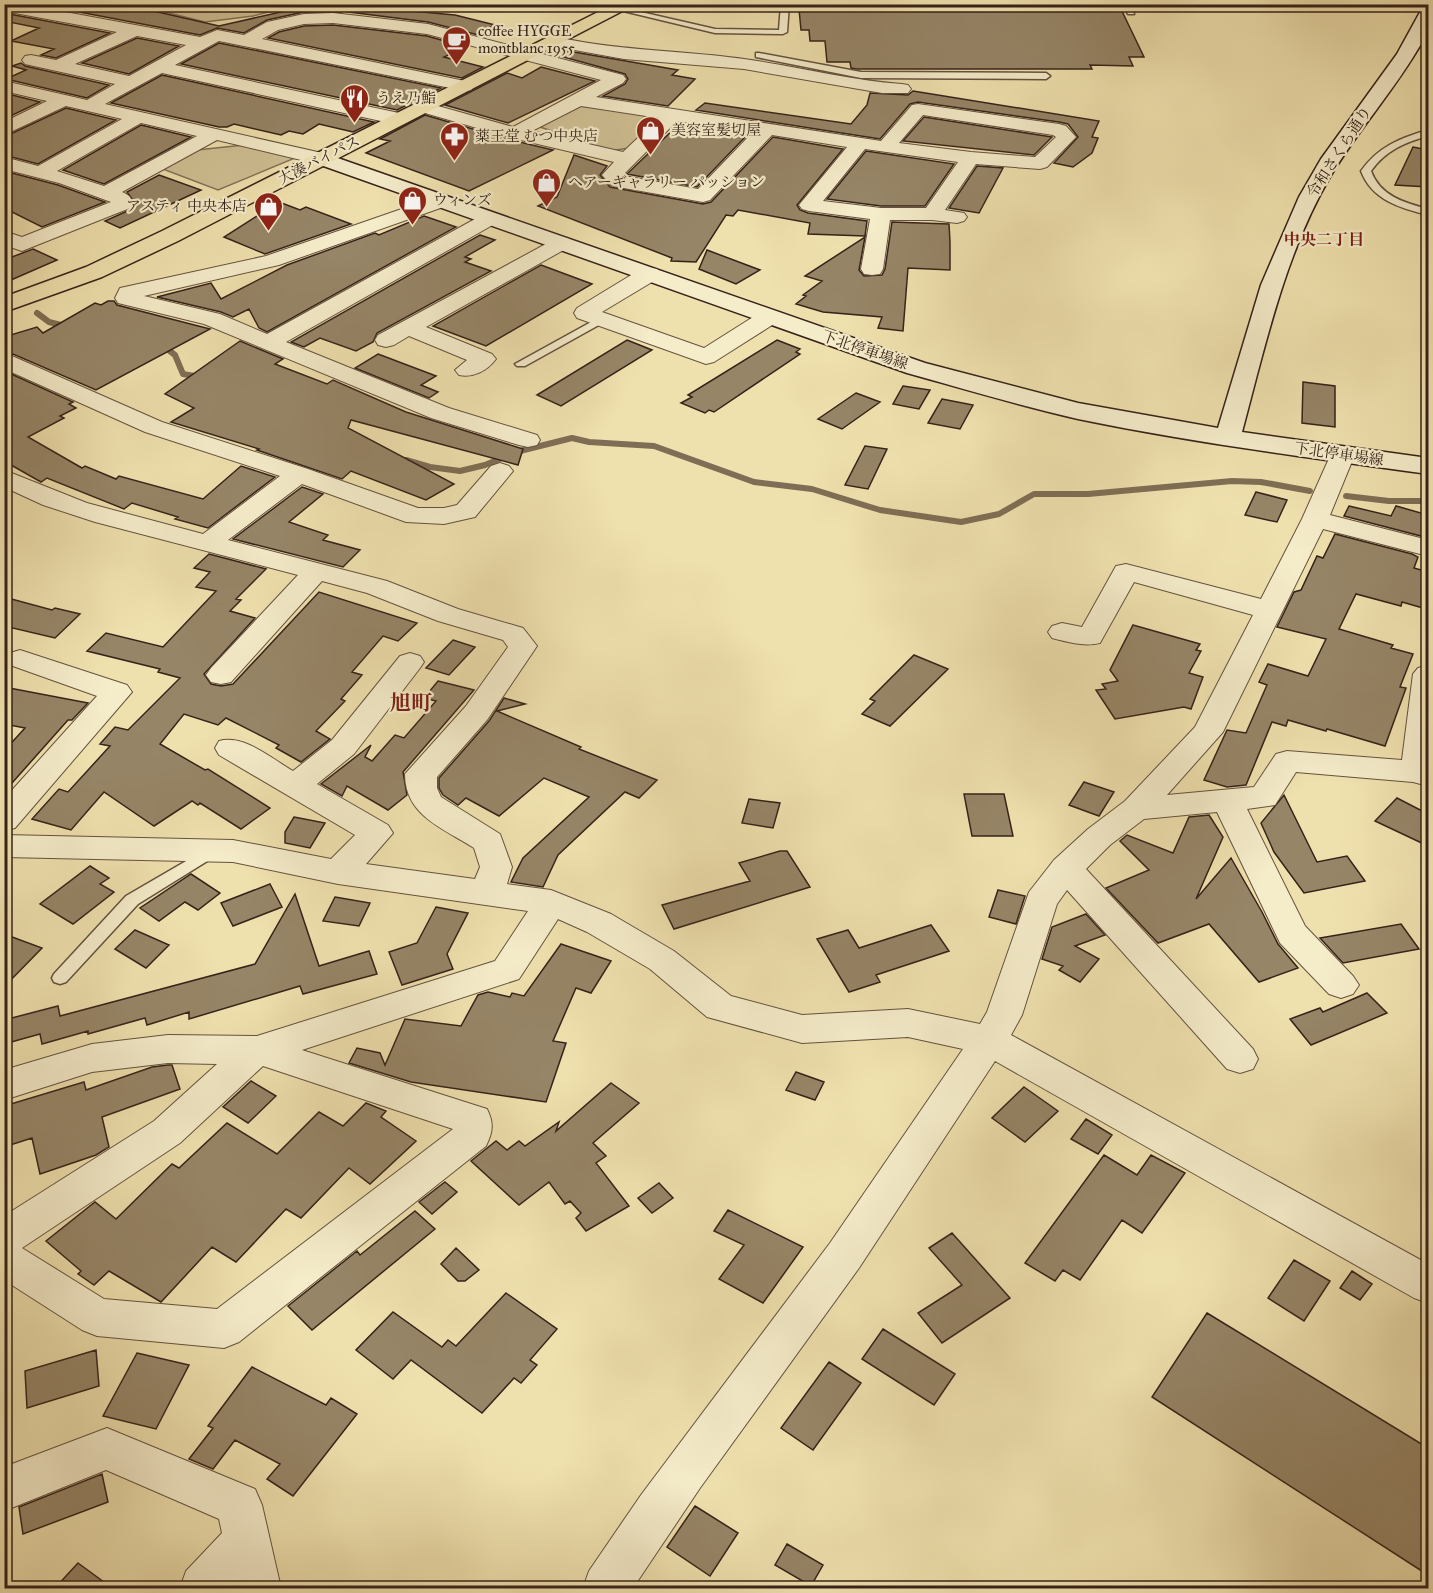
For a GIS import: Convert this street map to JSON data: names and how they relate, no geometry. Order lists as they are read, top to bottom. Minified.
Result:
{"streets":{"highway":["大湊バイパス"],"main road":["令和さくら通り","下北停車場線"]},"crossings":[["令和さくら通り","下北停車場線"],["大湊バイパス","下北停車場線"]],"districts":["中央二丁目","旭町"],"places":{"cafe":["coffee HYGGE montblanc 1955"],"restaurant":["うえ乃鮨"],"shop":["美容室髪切屋","ヘアーギャラリー パッション","ウィンズ","アスティ 中央本店"],"pharmacy":["薬王堂 むつ中央店"]}}
